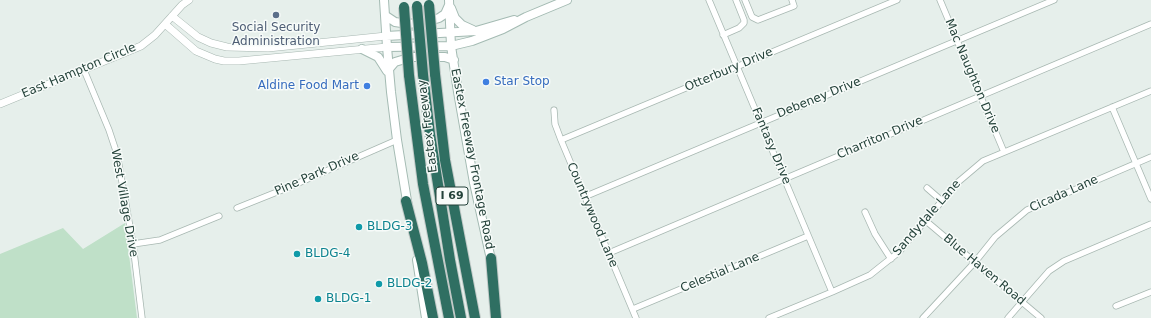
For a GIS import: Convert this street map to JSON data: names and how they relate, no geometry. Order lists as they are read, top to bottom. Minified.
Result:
{"streets":{"highway":["Eastex Freeway","I 69"],"main road":["Eastex Freeway Frontage Road"],"street":["Otterbury Drive","East Hampton Circle","Mac Naughton Drive","Debeney Drive","Charriton Drive","Fantasy Drive","Pine Park Drive","Cicada Lane","West Village Drive","Countrywood Lane","Sandydale Lane","Blue Haven Road","Celestial Lane"]},"crossings":[["Otterbury Drive","Fantasy Drive"],["Otterbury Drive","Countrywood Lane"],["East Hampton Circle","West Village Drive"],["Mac Naughton Drive","Debeney Drive"],["Mac Naughton Drive","Charriton Drive"],["Mac Naughton Drive","Sandydale Lane"],["Debeney Drive","Fantasy Drive"],["Debeney Drive","Countrywood Lane"],["Charriton Drive","Fantasy Drive"],["Charriton Drive","Countrywood Lane"],["Fantasy Drive","Sandydale Lane"],["Fantasy Drive","Celestial Lane"],["Cicada Lane","Blue Haven Road"],["Countrywood Lane","Celestial Lane"],["Sandydale Lane","Blue Haven Road"]],"places":["Social Security Administration","Star Stop","Aldine Food Mart","BLDG-3","BLDG-4","BLDG-2","BLDG-1"]}
